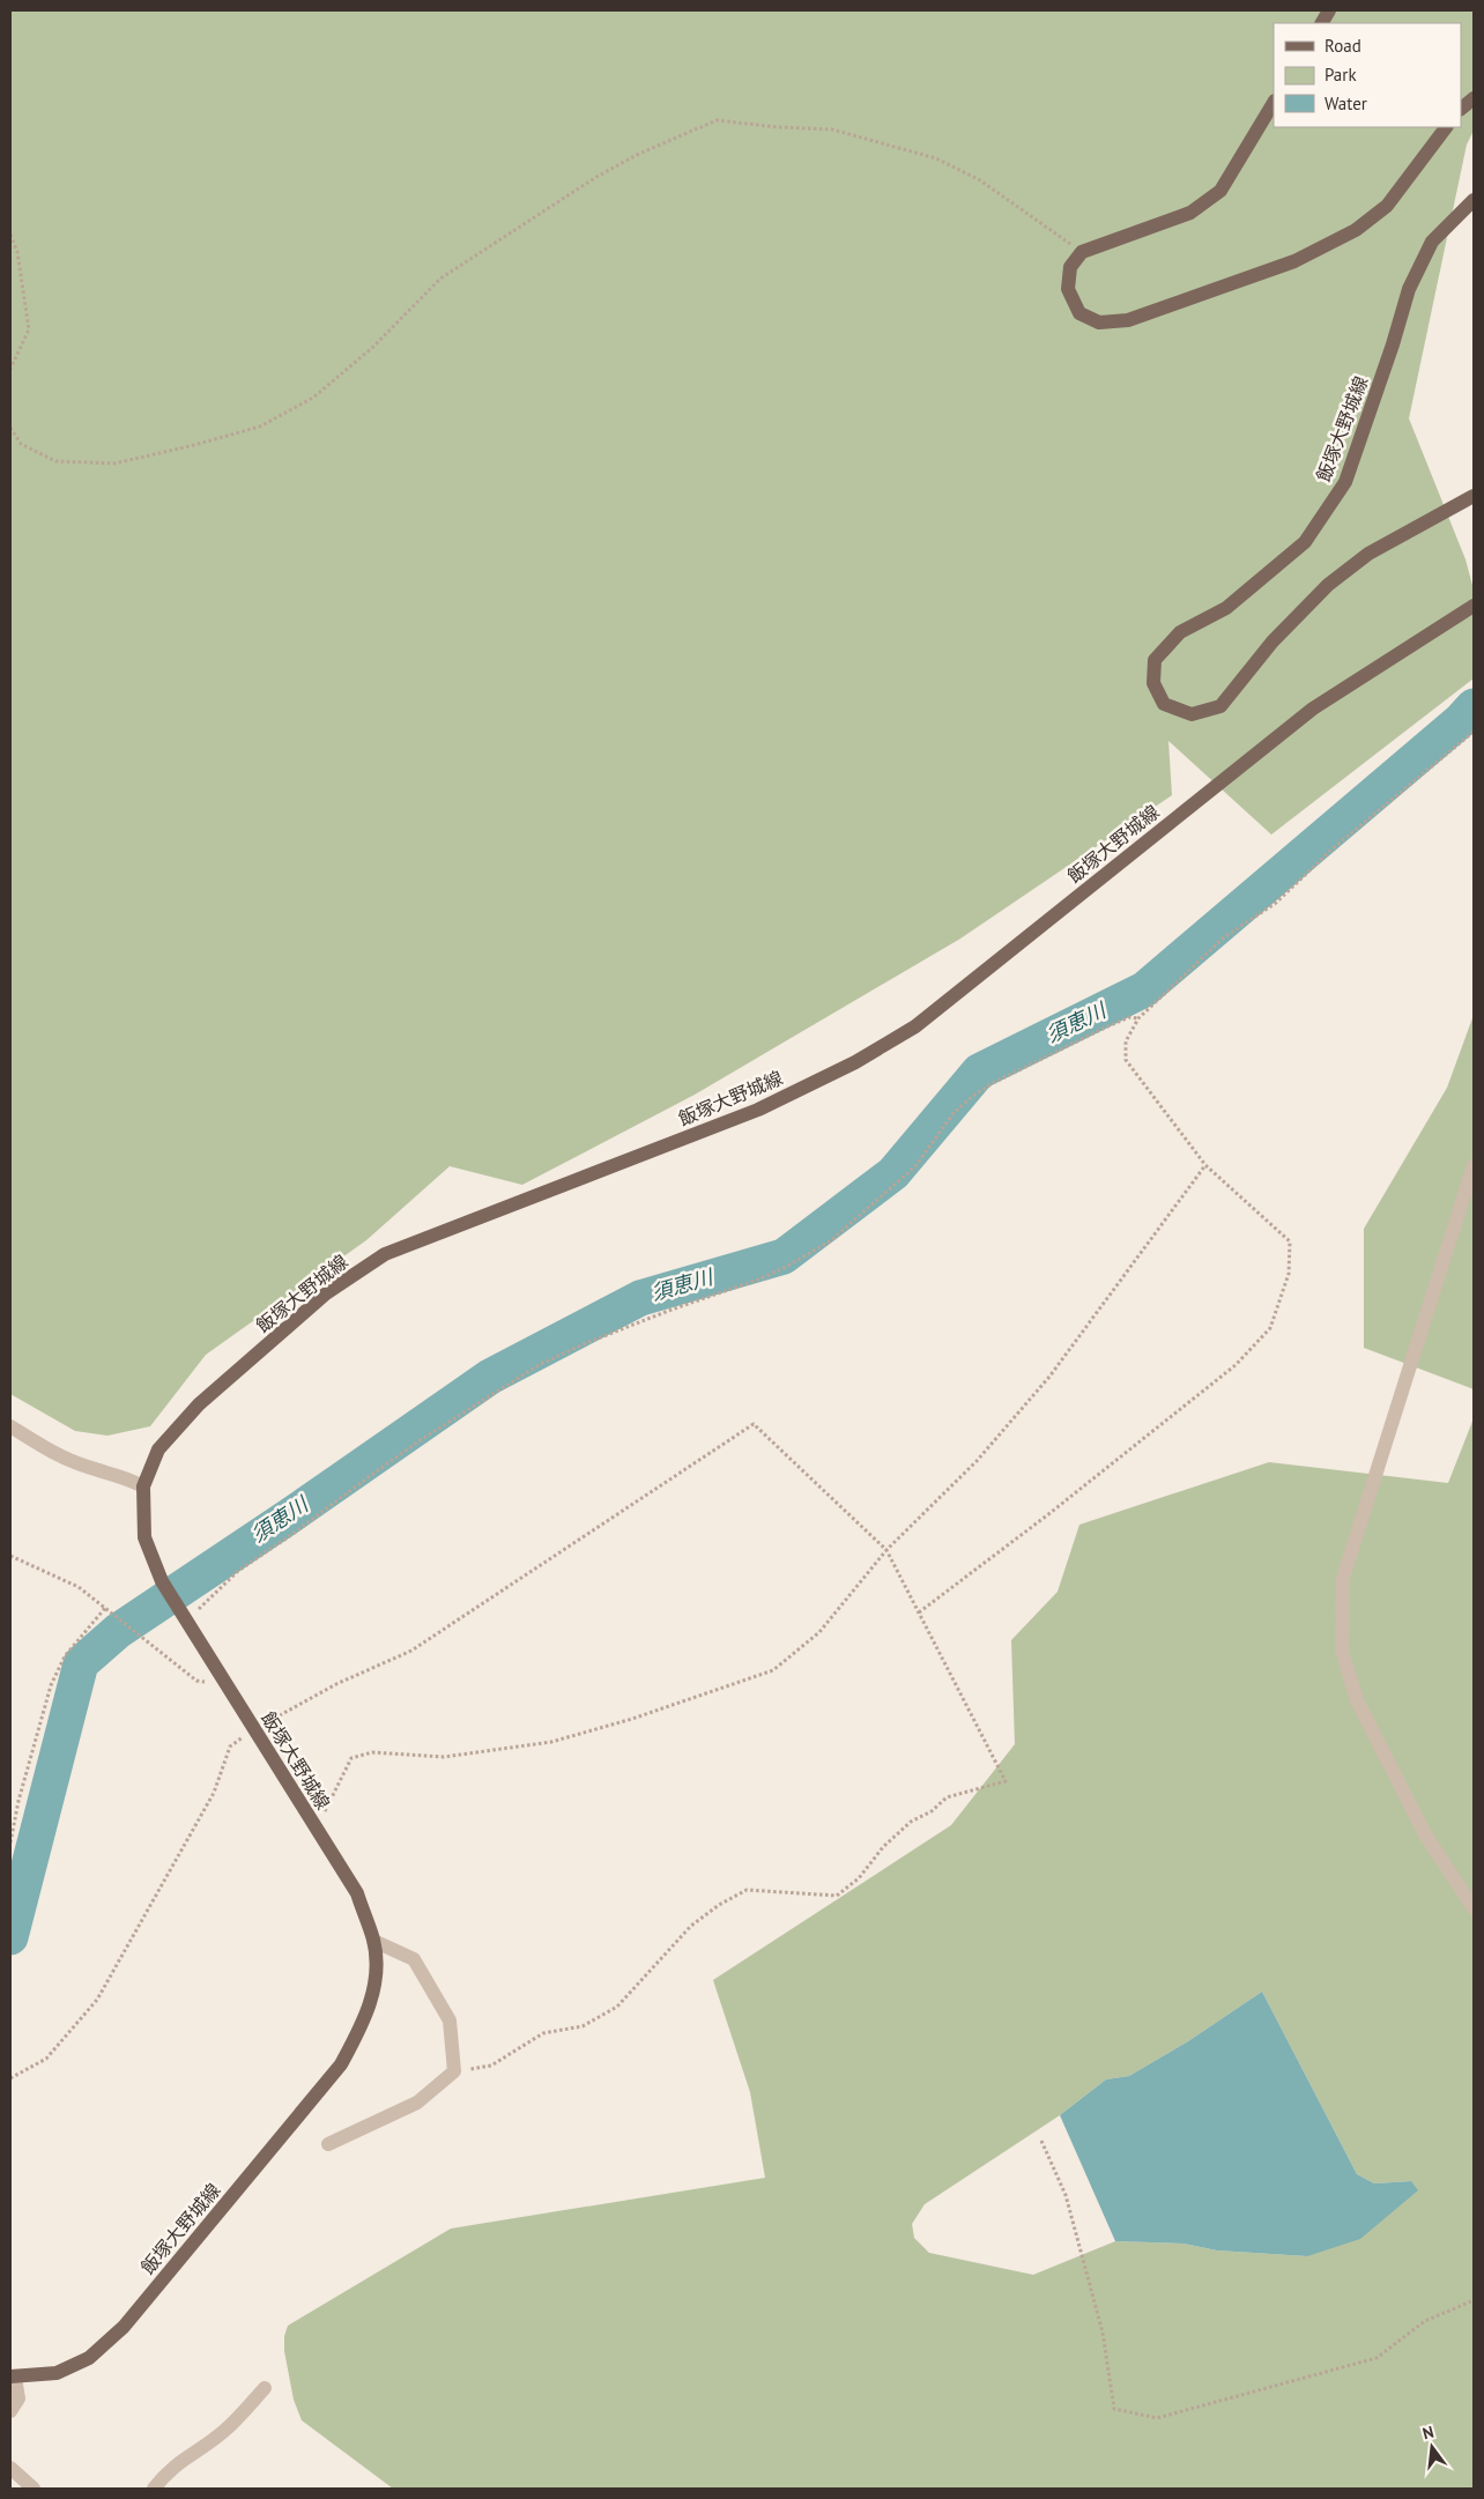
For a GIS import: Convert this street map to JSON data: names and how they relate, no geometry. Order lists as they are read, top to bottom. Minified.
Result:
{"streets":{"main road":["飯塚大野城線"]},"water":["須恵川"],"legend":["Road","Park","Water"],"north":"top"}
